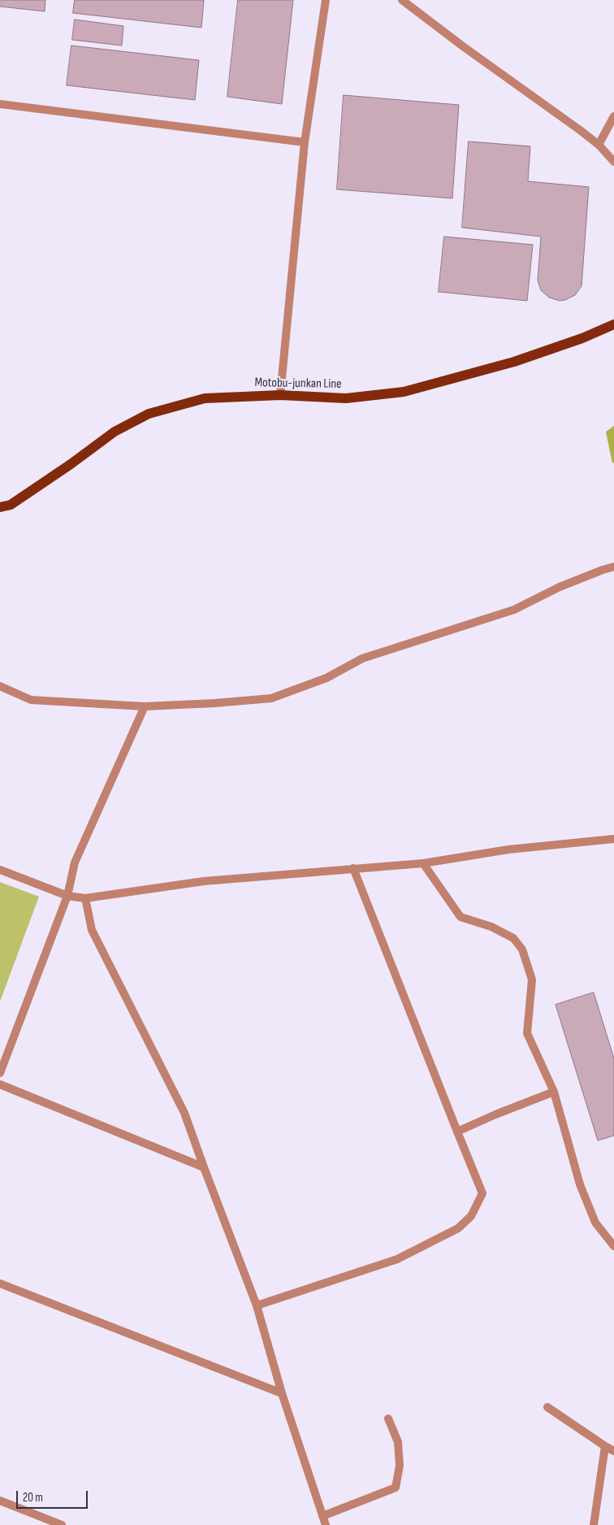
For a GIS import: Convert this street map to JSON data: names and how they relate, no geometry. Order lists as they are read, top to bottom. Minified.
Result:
{"streets":{"main road":["Motobu-junkan Line"]},"scale_bar":"20 m"}
